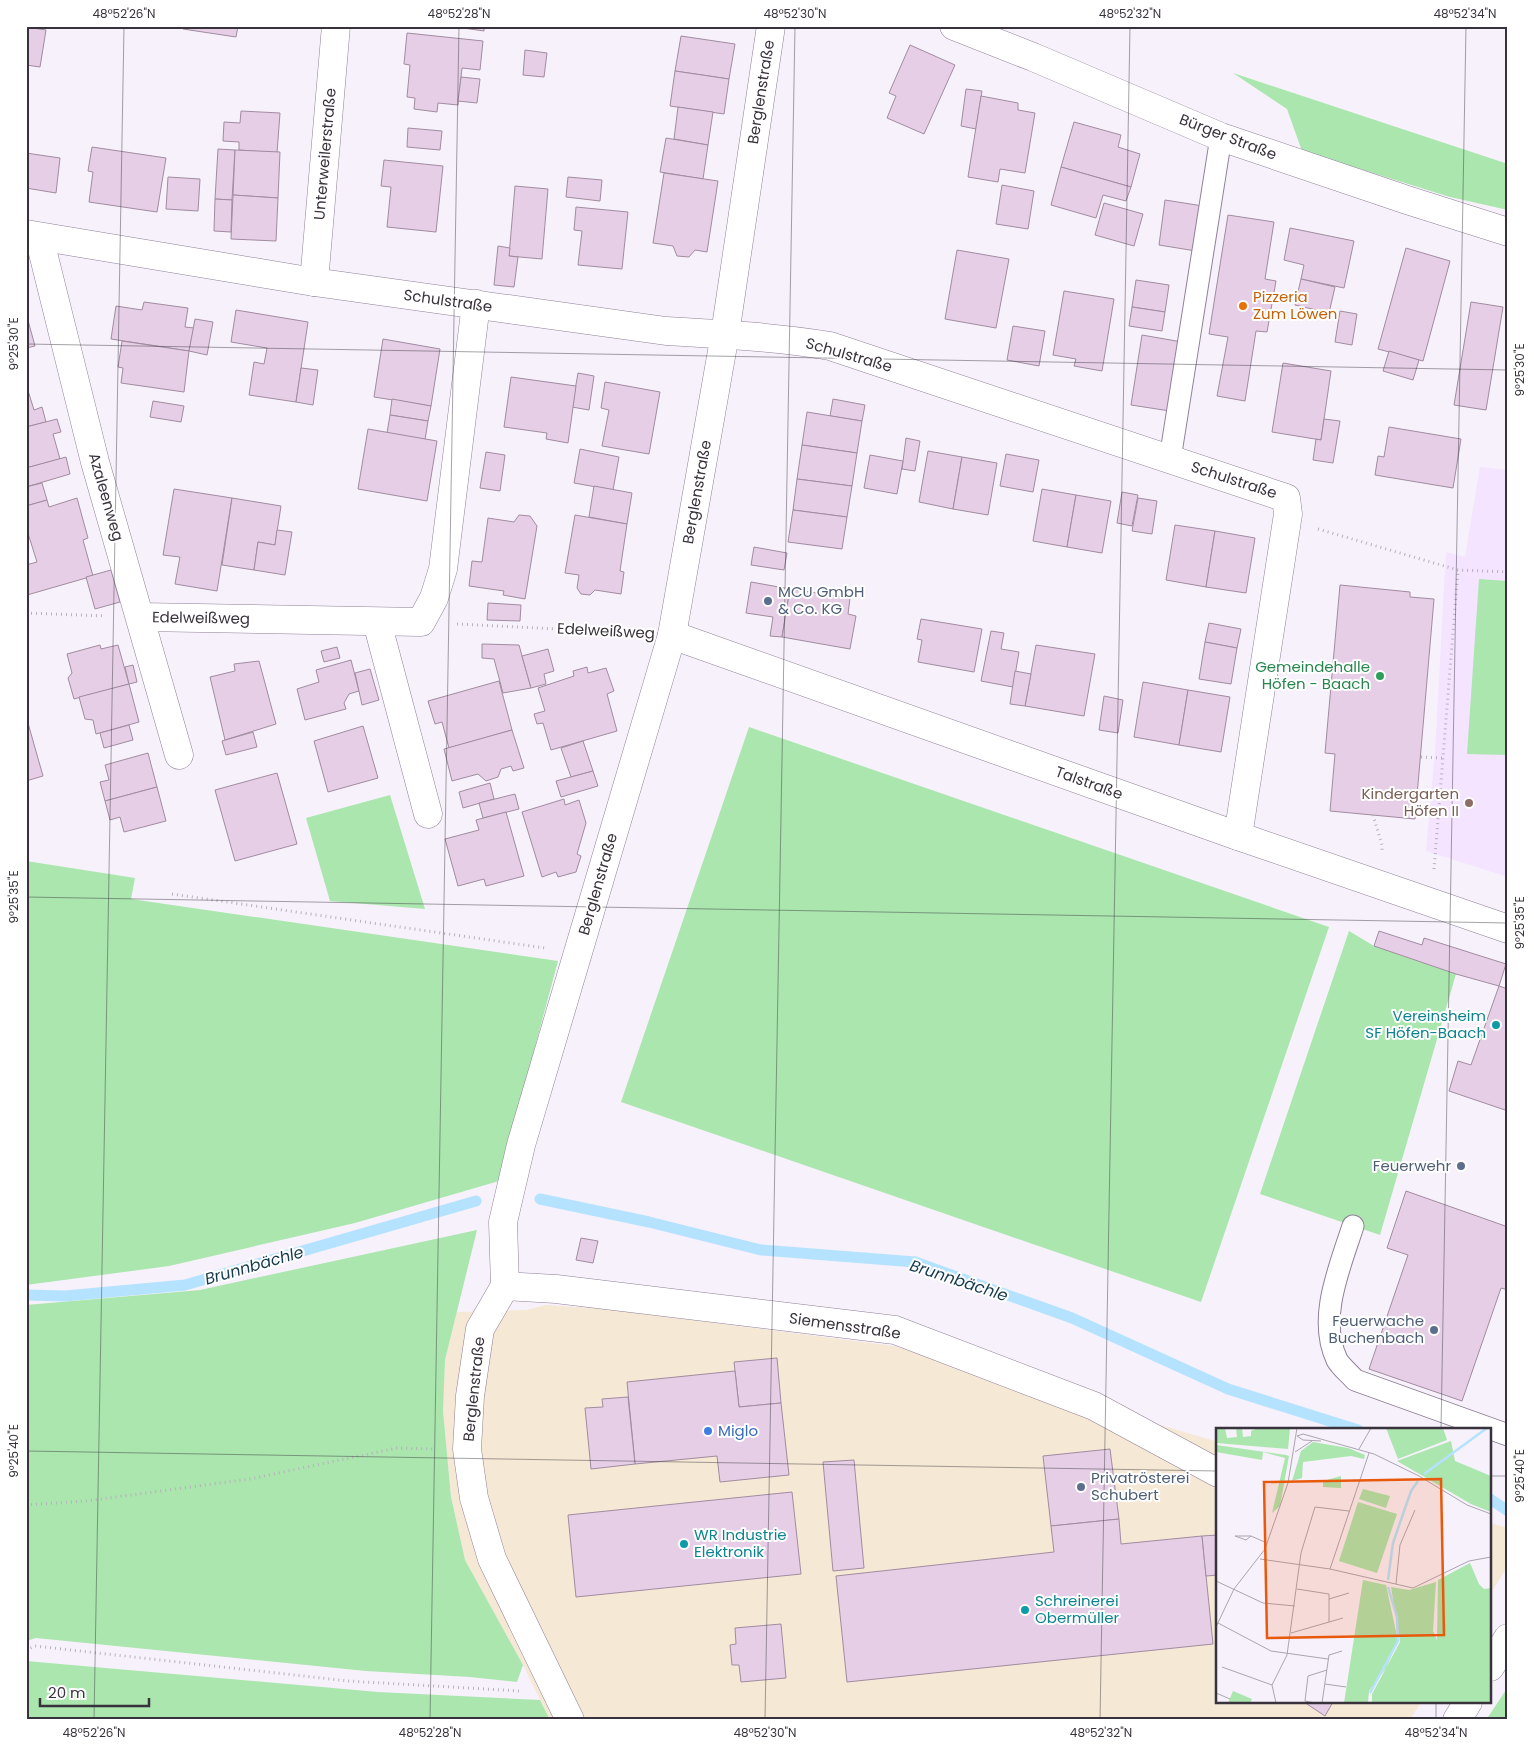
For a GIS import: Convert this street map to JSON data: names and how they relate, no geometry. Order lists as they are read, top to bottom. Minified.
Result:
{"streets":{"street":["Berglenstraße","Bürger Straße","Unterweilerstraße","Schulstraße","Azaleenweg","Edelweißweg","Talstraße","Siemensstraße"]},"crossings":[["Berglenstraße","Schulstraße"],["Berglenstraße","Edelweißweg"],["Berglenstraße","Talstraße"],["Berglenstraße","Siemensstraße"],["Unterweilerstraße","Schulstraße"],["Schulstraße","Azaleenweg"],["Schulstraße","Talstraße"],["Azaleenweg","Edelweißweg"],["Edelweißweg","Talstraße"]],"water":["Brunnbächle"],"places":["Pizzeria Zum Löwen","MCU GmbH & Co. KG","Gemeindehalle Höfen - Baach","Kindergarten Höfen II","Vereinsheim SF Höfen-Baach","Feuerwehr","Feuerwache Buchenbach","Miglo","Privatrösterei Schubert","WR Industrie Elektronik","Schreinerei Obermüller"],"scale_bar":"20 m","coordinates":["48°52'26\"N","48°52'28\"N","48°52'30\"N","48°52'32\"N","48°52'34\"N","9°25'30\"E","9°25'35\"E","9°25'40\"E"]}
